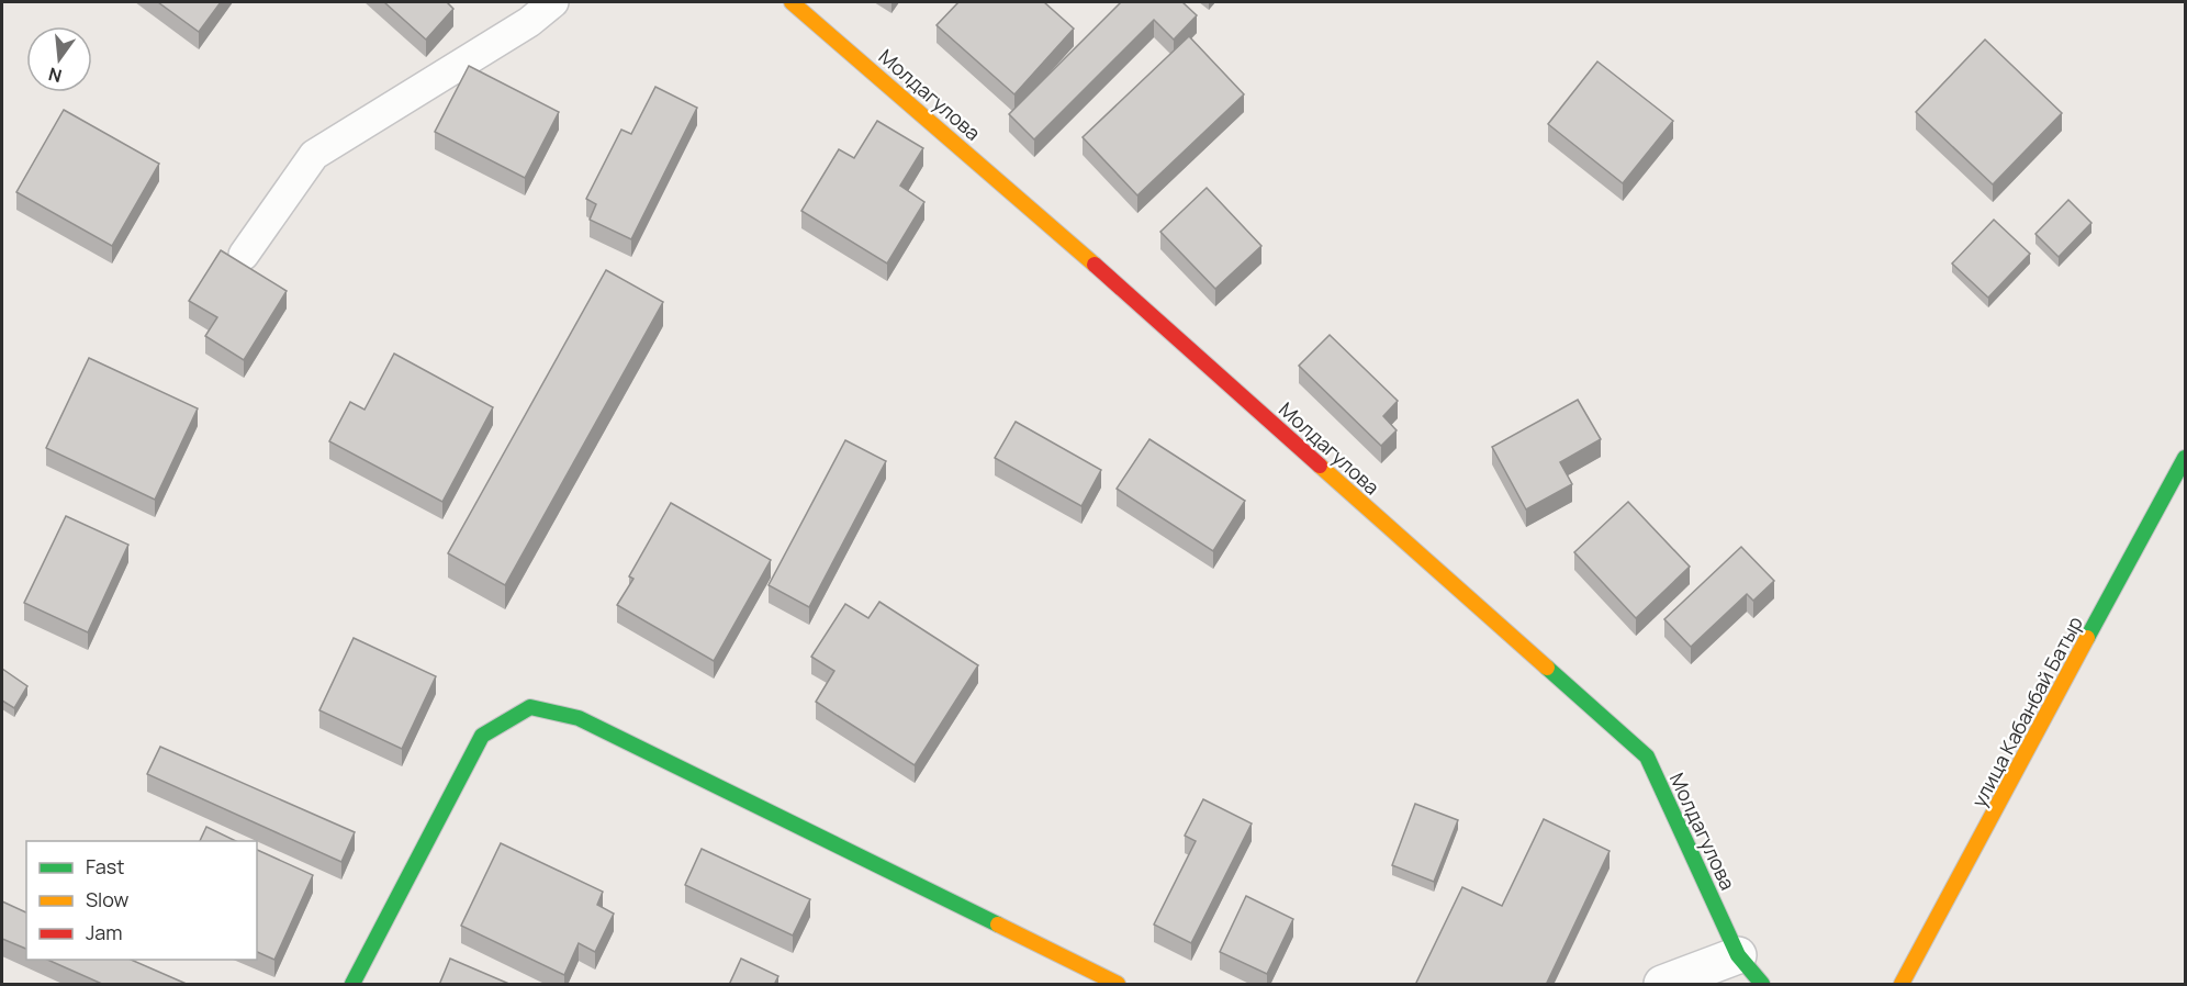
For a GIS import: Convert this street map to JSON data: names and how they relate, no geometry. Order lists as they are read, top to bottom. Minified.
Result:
{"streets":{"street":["Молдагулова","улица Кабанбай Батыр"]},"legend":["Fast","Slow","Jam"],"north":"bottom"}
